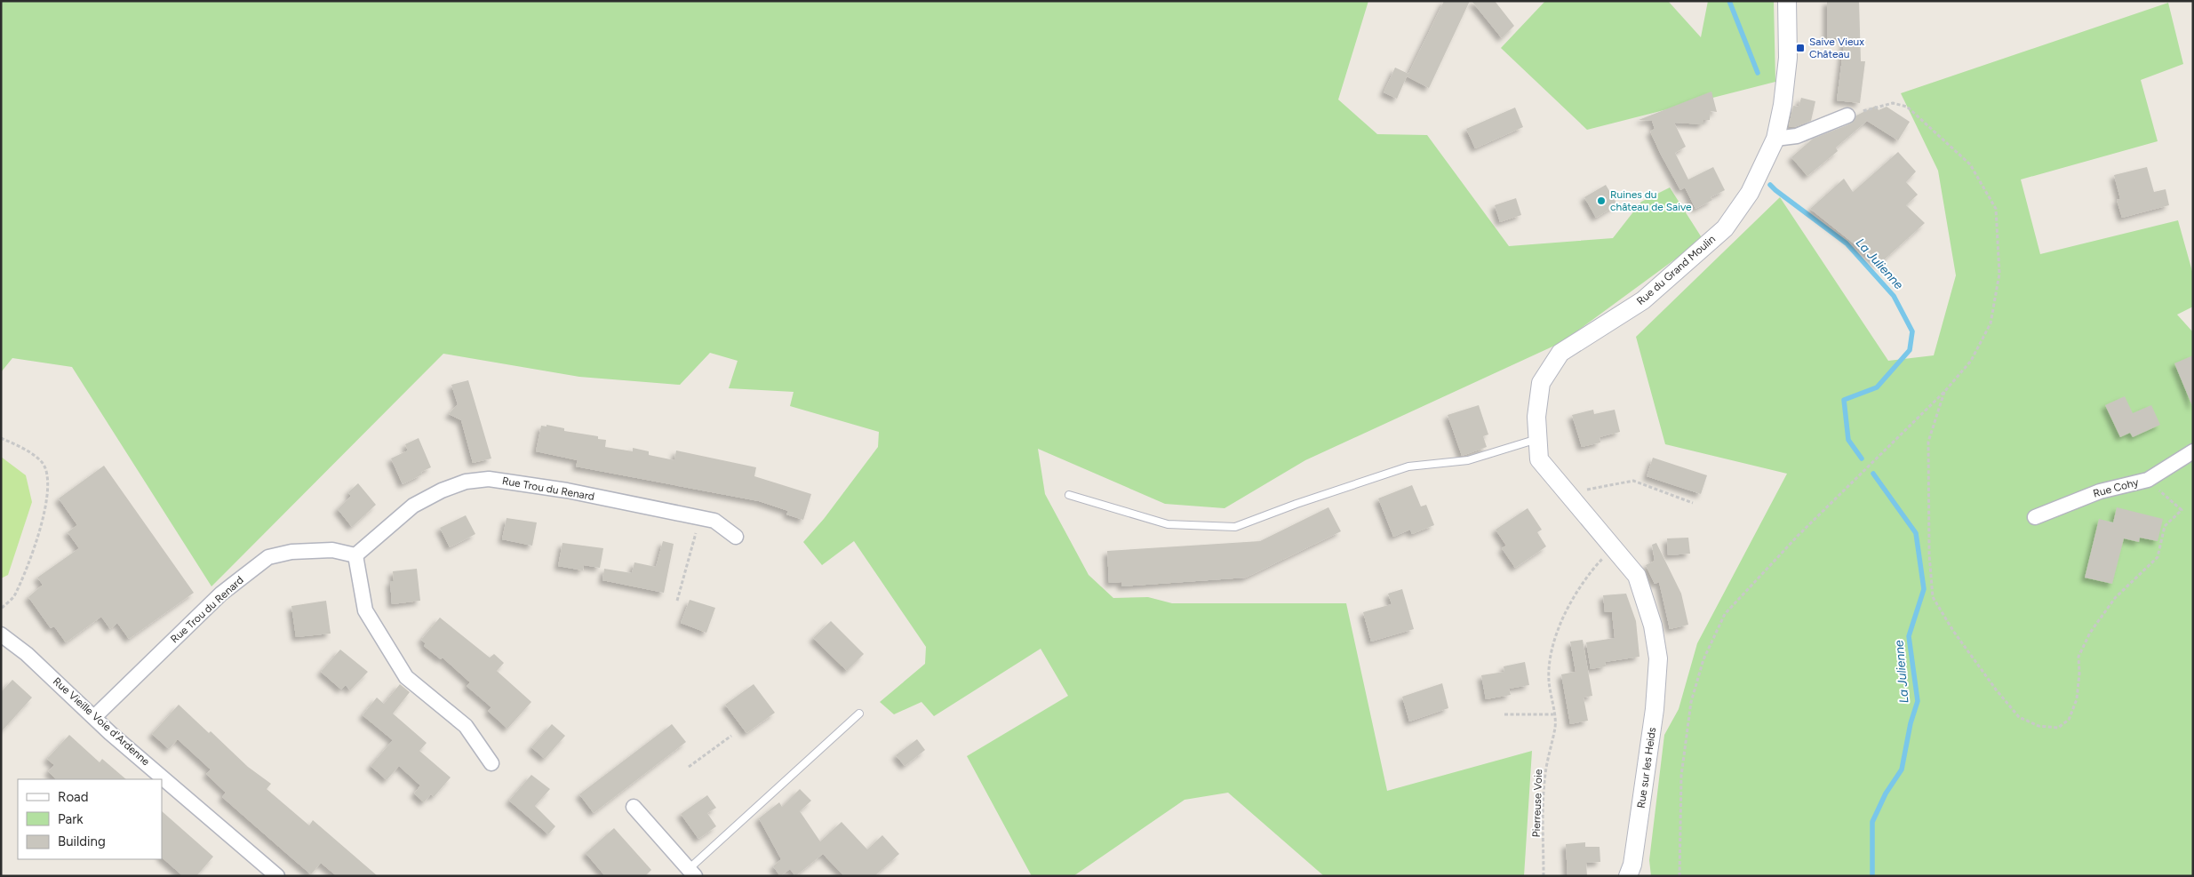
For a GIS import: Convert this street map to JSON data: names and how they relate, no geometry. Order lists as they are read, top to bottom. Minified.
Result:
{"streets":{"street":["Rue du Grand Moulin","Rue Cohy","Rue Trou du Renard","Rue Vieille Voie d'Ardenne","Rue sur les Heids"],"path":["Pierreuse Voie"]},"crossings":[["Rue du Grand Moulin","Rue sur les Heids"],["Rue du Grand Moulin","Pierreuse Voie"],["Rue Trou du Renard","Rue Vieille Voie d'Ardenne"]],"water":["La Julienne"],"places":{"transit":["Saive Vieux Château"],"other":["Ruines du château de Saive"]},"legend":["Road","Park","Building"]}
